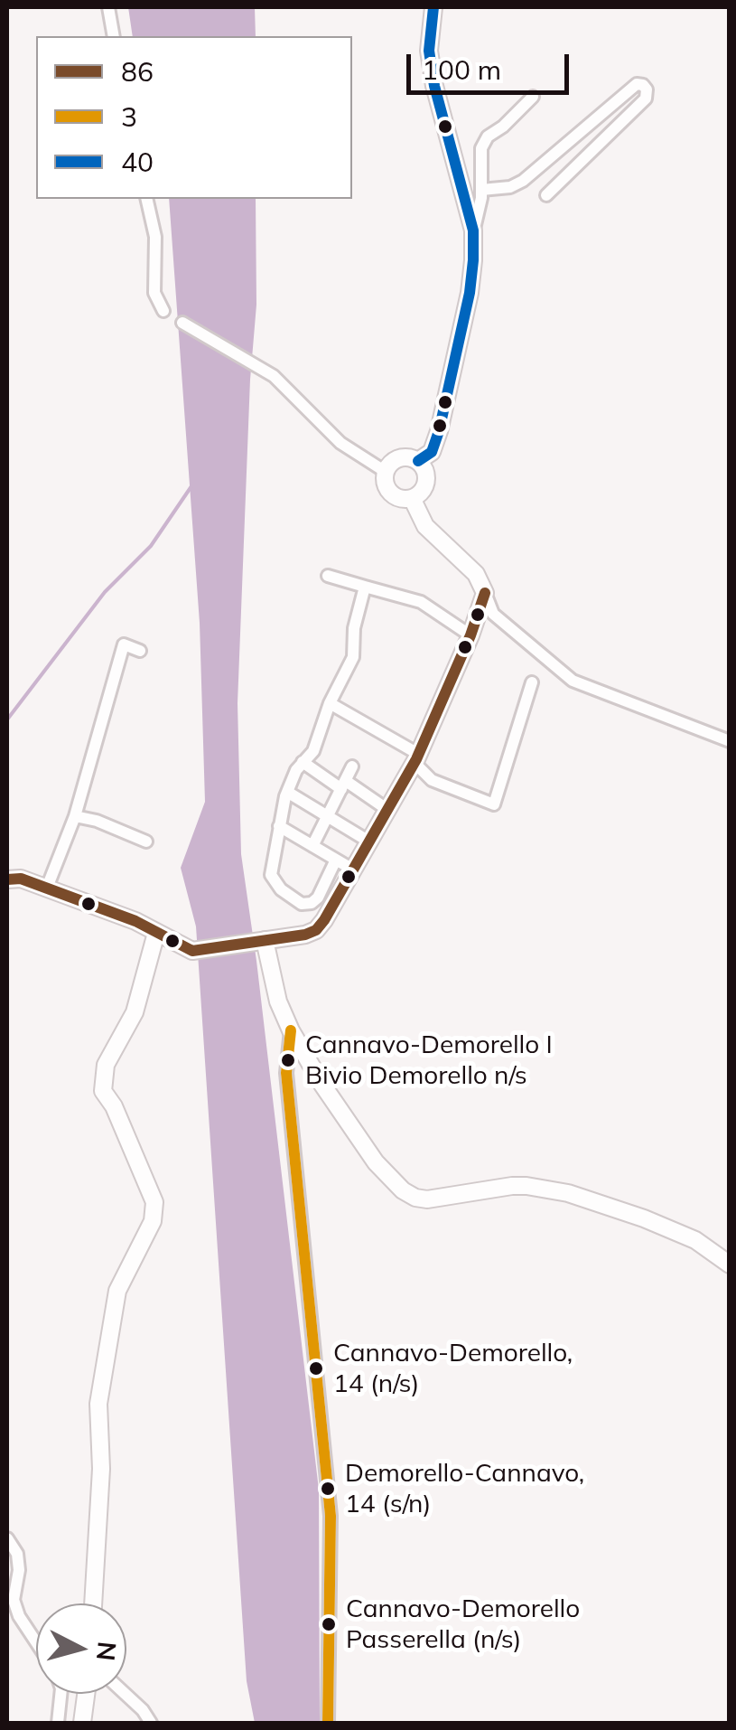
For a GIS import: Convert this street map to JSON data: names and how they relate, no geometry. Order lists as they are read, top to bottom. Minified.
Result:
{"places":["Cannavo-Demorello I Bivio Demorello n/s","Cannavo-Demorello, 14 (n/s)","Demorello-Cannavo, 14 (s/n)","Cannavo-Demorello Passerella (n/s)"],"lines":["transit line 40","transit line 86","transit line 3"],"legend":["86","3","40"],"scale_bar":"100 m","north":"right"}
